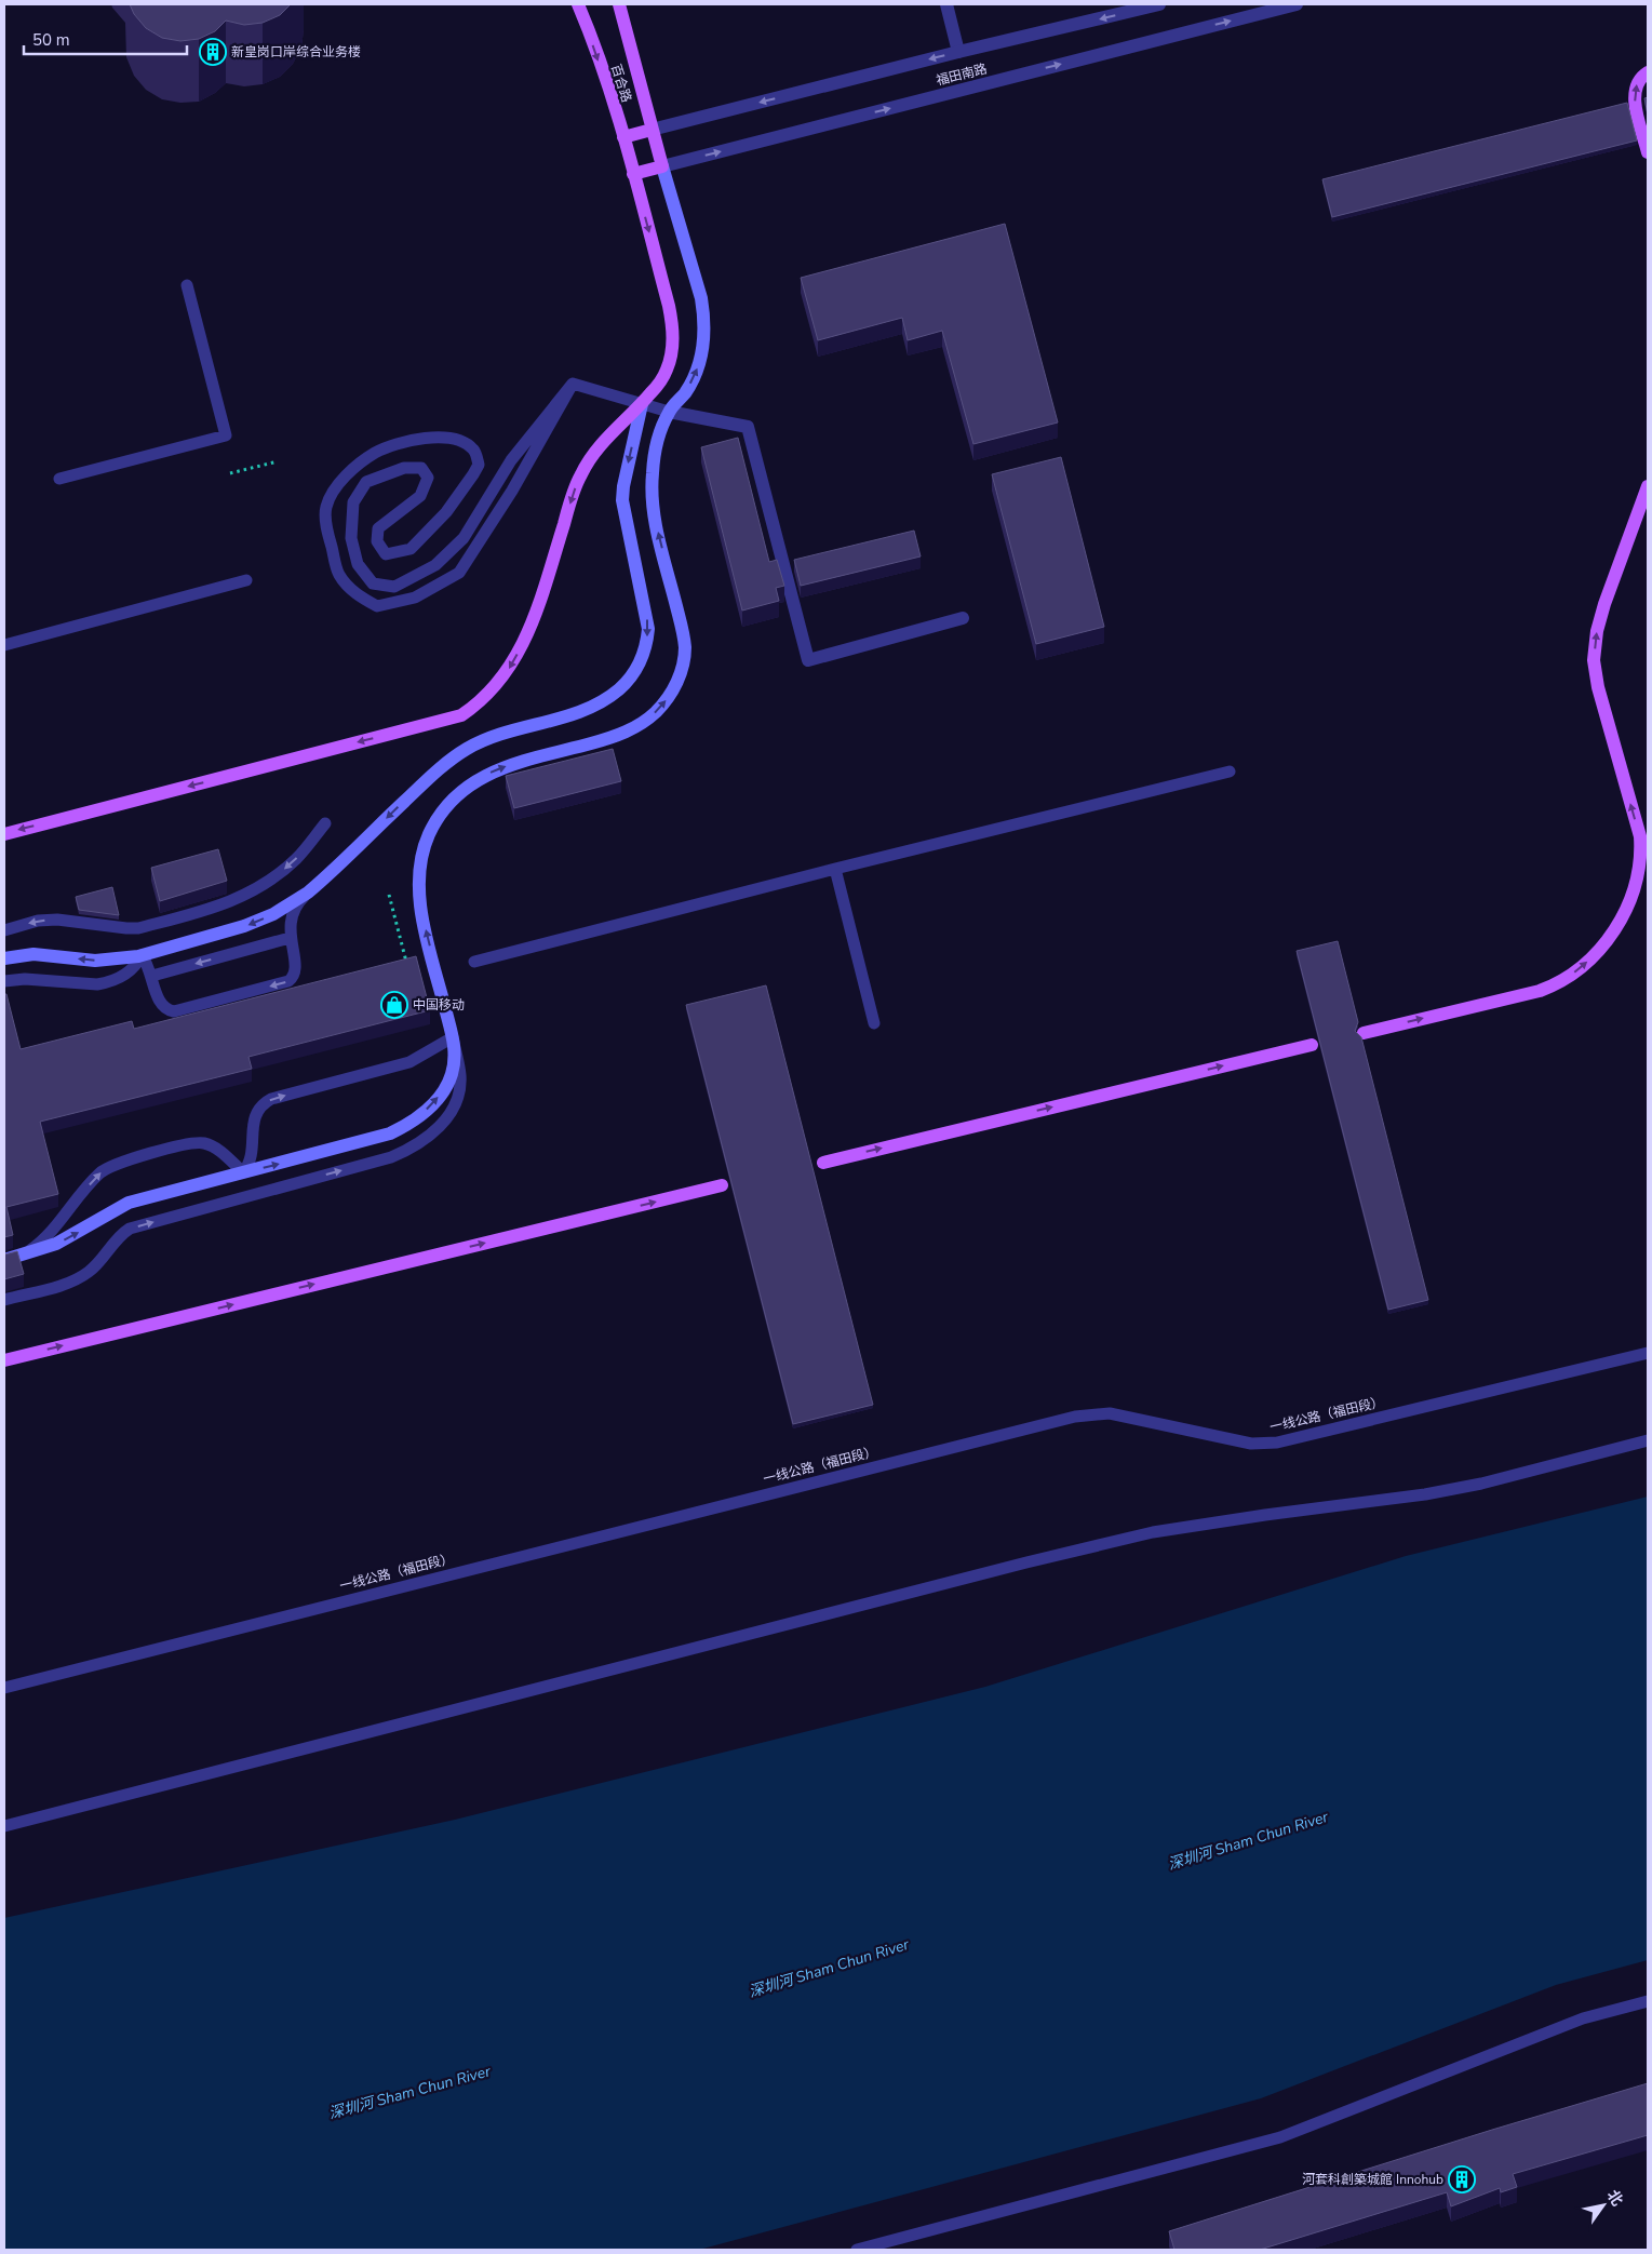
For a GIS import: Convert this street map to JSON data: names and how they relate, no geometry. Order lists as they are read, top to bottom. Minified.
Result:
{"streets":{"main road":["福田南路","百合路"],"lane":["一线公路（福田段）"]},"crossings":[["福田南路","百合路"]],"one_way":["百合路"],"water":["深圳河 Sham Chun River"],"places":{"building":["新皇岗口岸综合业务楼","河套科創築城館 Innohub"],"shop":["中国移动"]},"scale_bar":"50 m","north":"top right"}
